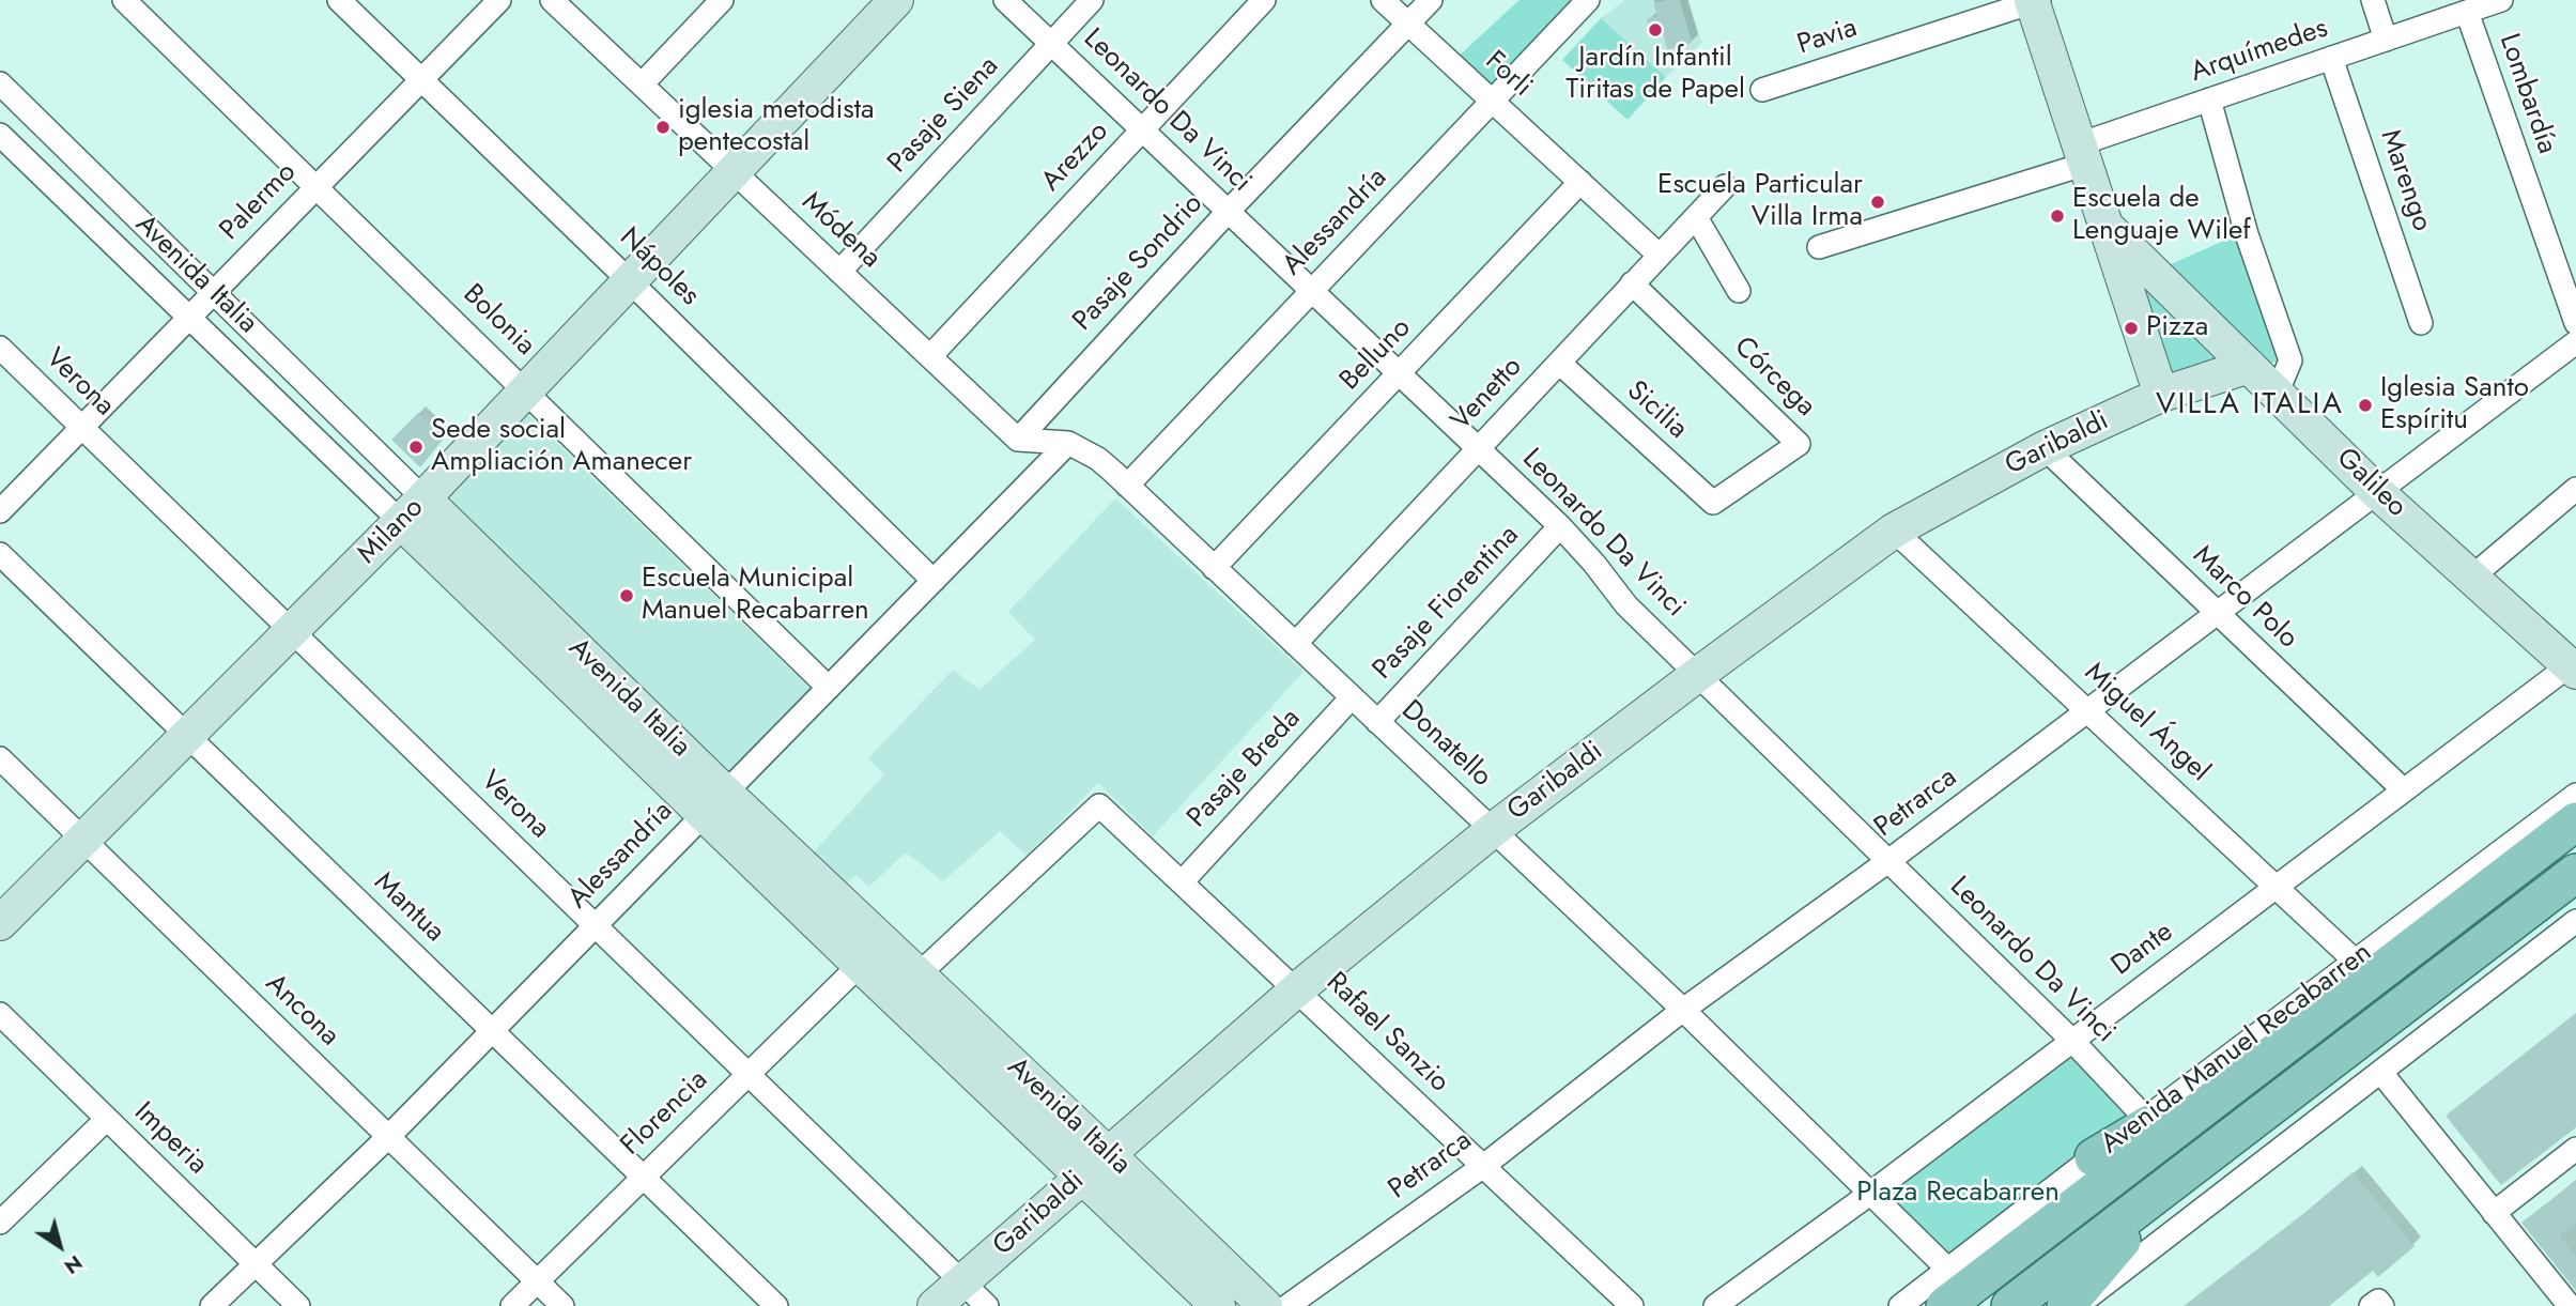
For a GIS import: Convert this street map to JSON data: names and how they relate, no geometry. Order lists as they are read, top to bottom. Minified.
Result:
{"streets":{"main road":["Avenida Manuel Recabarren"],"street":["Pavia","Arquímedes","Forli","Lombardía","Leonardo Da Vinci","Pasaje Siena","Arezzo","Marengo","Palermo","Alessandría","Módena","Pasaje Sondrio","Nápoles","Avenida Italia","Bolonia","Belluno","Córcega","Verona","Venetto","Sicilia","Garibaldi","Galileo","Milano","Marco Polo","Pasaje Fiorentina","Miguel Ángel","Donatello","Pasaje Breda","Petrarca","Mantua","Dante","Ancona","Rafael Sanzio","Florencia","Imperia"]},"crossings":[["Pavia","Galileo"],["Arquímedes","Lombardía"],["Arquímedes","Marengo"],["Arquímedes","Galileo"],["Forli","Alessandría"],["Forli","Pasaje Sondrio"],["Forli","Belluno"],["Forli","Venetto"],["Leonardo Da Vinci","Pasaje Siena"],["Leonardo Da Vinci","Arezzo"],["Leonardo Da Vinci","Alessandría"],["Leonardo Da Vinci","Pasaje Sondrio"],["Leonardo Da Vinci","Belluno"],["Leonardo Da Vinci","Venetto"],["Leonardo Da Vinci","Garibaldi"],["Leonardo Da Vinci","Pasaje Fiorentina"],["Leonardo Da Vinci","Petrarca"],["Leonardo Da Vinci","Dante"],["Leonardo Da Vinci","Avenida Manuel Recabarren"],["Pasaje Siena","Módena"],["Arezzo","Módena"],["Palermo","Nápoles"],["Palermo","Avenida Italia"],["Palermo","Bolonia"],["Palermo","Verona"],["Alessandría","Nápoles"],["Alessandría","Avenida Italia"],["Alessandría","Bolonia"],["Alessandría","Verona"],["Alessandría","Donatello"],["Alessandría","Mantua"],["Alessandría","Ancona"],["Alessandría","Imperia"],["Módena","Pasaje Sondrio"],["Módena","Milano"],["Nápoles","Milano"],["Avenida Italia","Garibaldi"],["Avenida Italia","Milano"],["Avenida Italia","Rafael Sanzio"],["Avenida Italia","Florencia"],["Bolonia","Milano"],["Belluno","Donatello"],["Córcega","Venetto"],["Córcega","Sicilia"],["Verona","Garibaldi"],["Verona","Milano"],["Verona","Florencia"],["Venetto","Sicilia"],["Venetto","Donatello"],["Garibaldi","Galileo"],["Garibaldi","Marco Polo"],["Garibaldi","Miguel Ángel"],["Garibaldi","Donatello"],["Garibaldi","Rafael Sanzio"],["Galileo","Petrarca"],["Galileo","Dante"],["Milano","Mantua"],["Milano","Ancona"],["Marco Polo","Petrarca"],["Marco Polo","Dante"],["Pasaje Fiorentina","Donatello"],["Miguel Ángel","Petrarca"],["Miguel Ángel","Dante"],["Miguel Ángel","Avenida Manuel Recabarren"],["Donatello","Pasaje Breda"],["Donatello","Petrarca"],["Donatello","Dante"],["Pasaje Breda","Rafael Sanzio"],["Petrarca","Rafael Sanzio"],["Mantua","Florencia"],["Ancona","Florencia"]],"districts":["VILLA ITALIA"],"parks":["Plaza Recabarren"],"places":["Jardín Infantil Tiritas de Papel","iglesia metodista pentecostal","Escuela Particular Villa Irma","Escuela de Lenguaje Wilef","Pizza","Iglesia Santo Espíritu","Sede social Ampliación Amanecer","Escuela Municipal Manuel Recabarren"],"north":"bottom right"}
